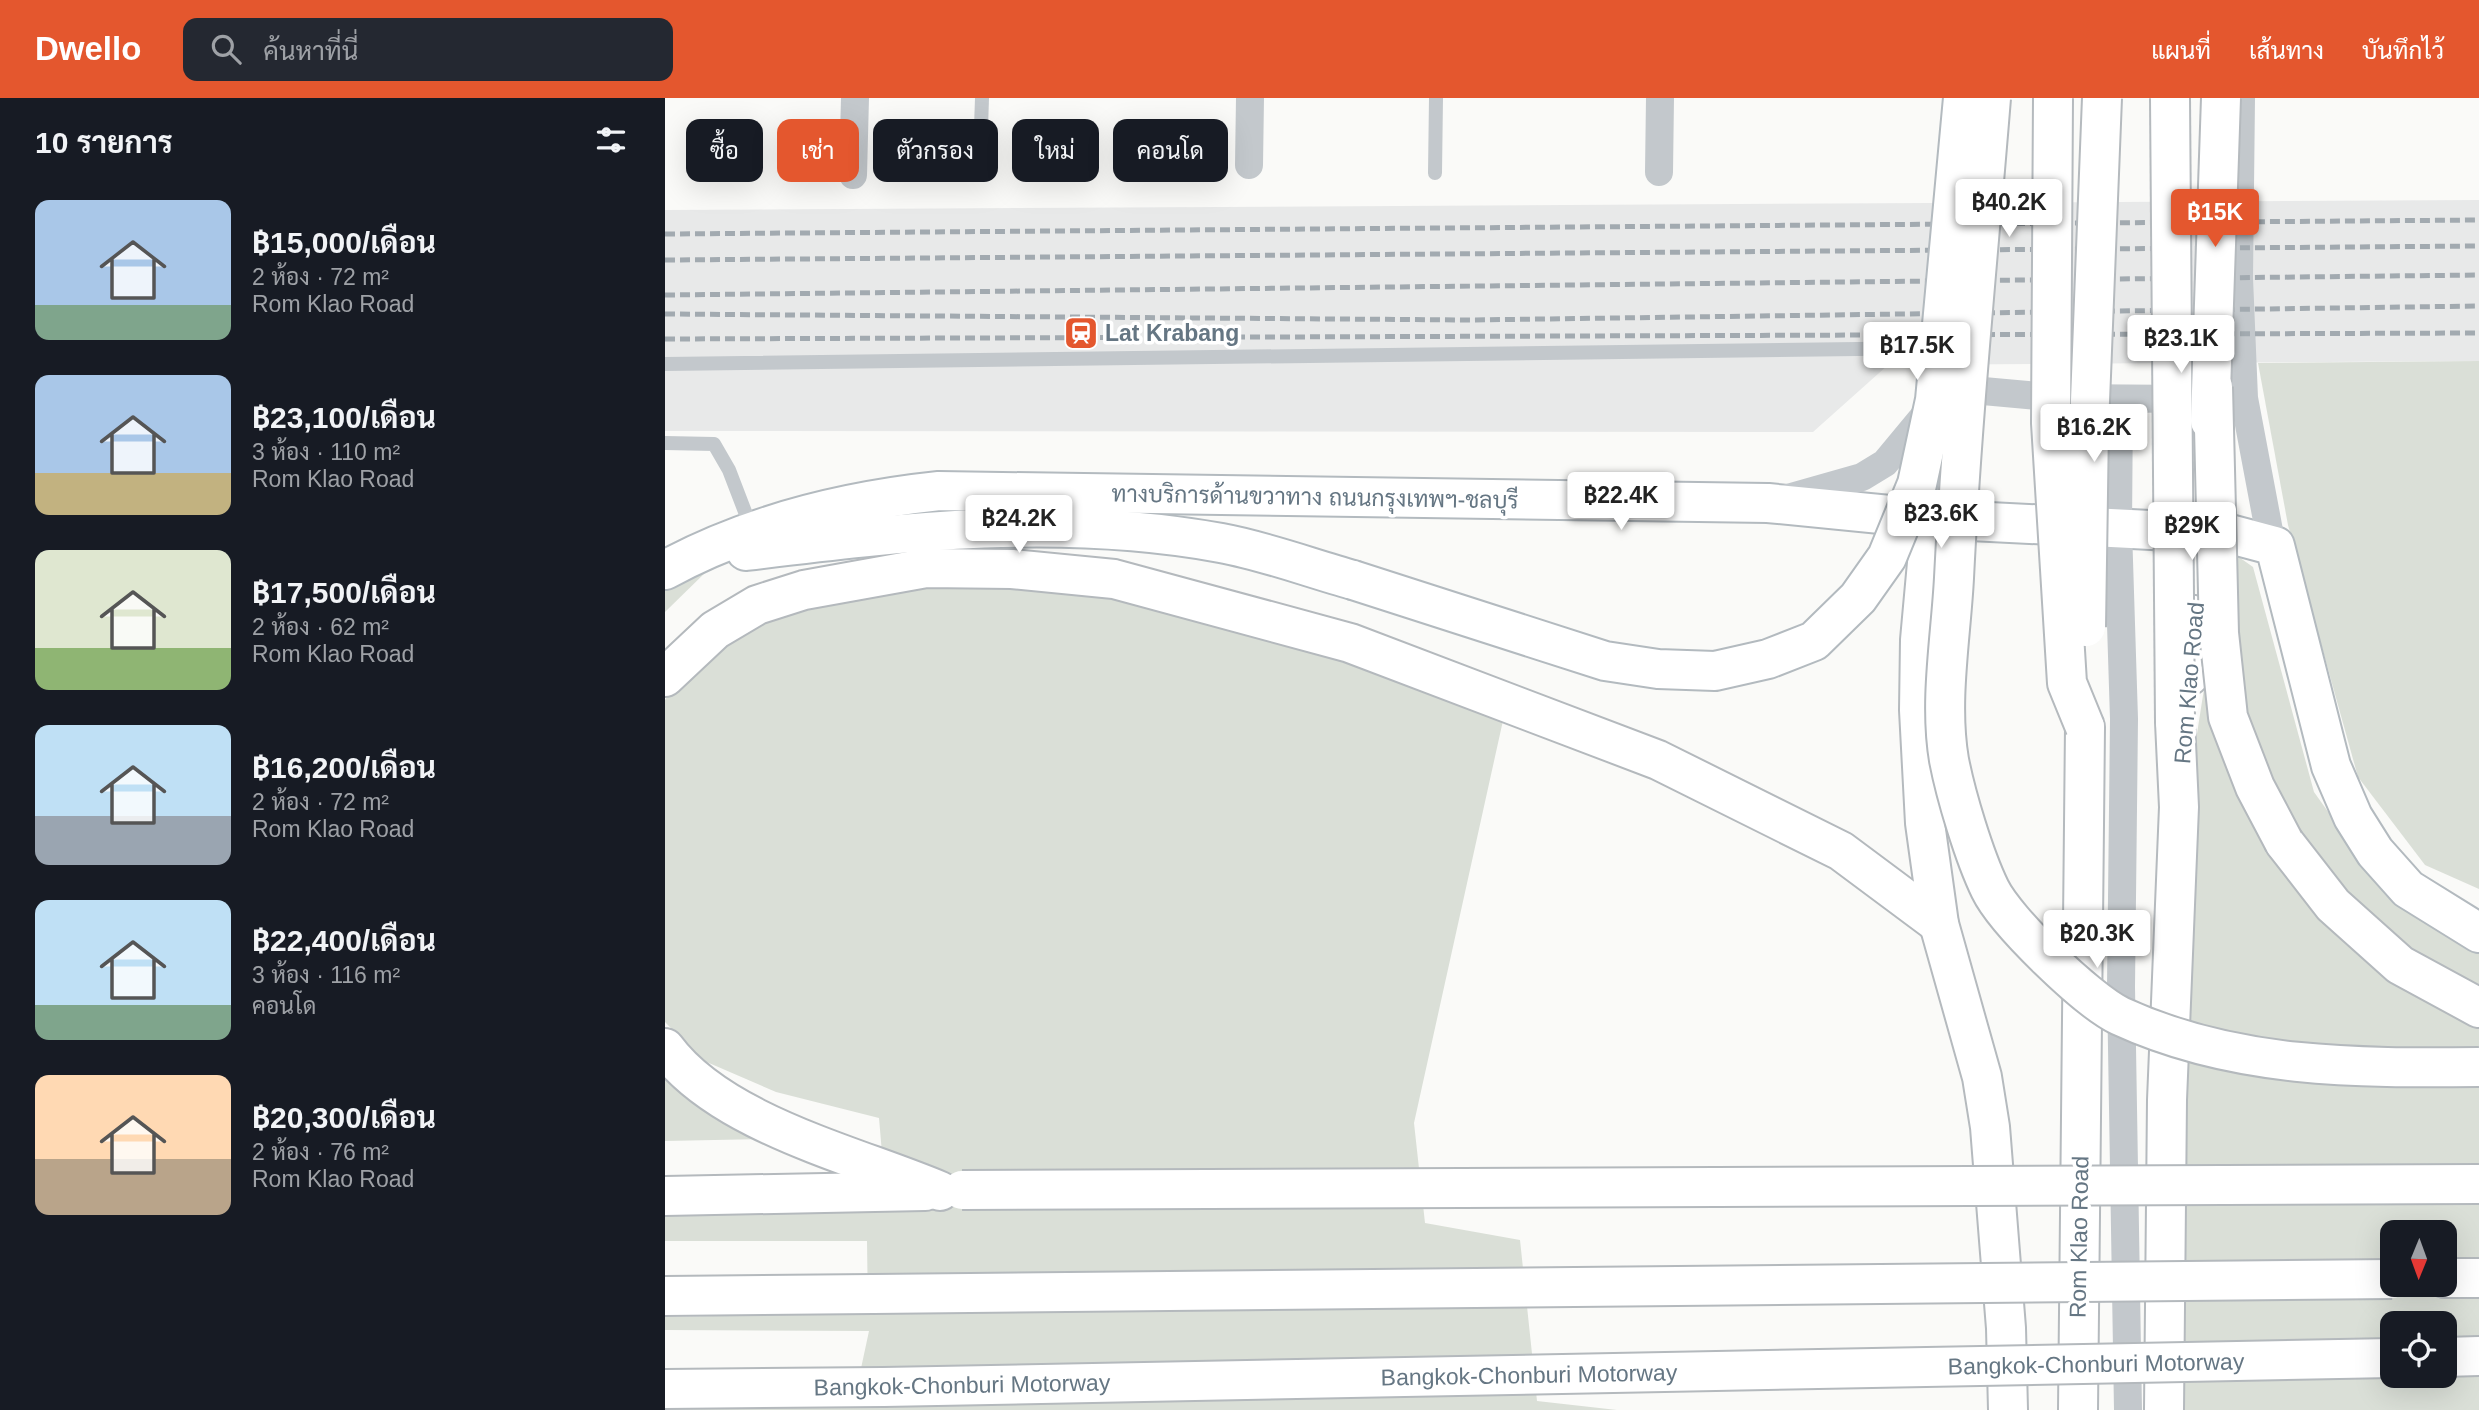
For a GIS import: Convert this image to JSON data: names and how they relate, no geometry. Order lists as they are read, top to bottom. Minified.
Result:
{"streets":{"main road":["ทางบริการด้านขวาทาง ถนนกรุงเทพฯ-ชลบุรี","Rom Klao Road","Bangkok-Chonburi Motorway"]},"places":{"station":["Lat Krabang"]},"north":"bottom","page":{"header":"Dwello","search":"ค้นหาที่นี่","nav":["แผนที่","เส้นทาง","บันทึกไว้"],"heading":"10 รายการ","chip":["ซื้อ","เช่า","ตัวกรอง","ใหม่","คอนโด"],"price":["฿40.2K","฿15K","฿23.1K","฿17.5K","฿16.2K","฿22.4K","฿23.6K","฿24.2K","฿29K","฿20.3K"],"list":[{"name":"฿15,000/เดือน","note":"2 ห้อง · 72 m² · Rom Klao Road"},{"name":"฿23,100/เดือน","note":"3 ห้อง · 110 m² · Rom Klao Road"},{"name":"฿17,500/เดือน","note":"2 ห้อง · 62 m² · Rom Klao Road"},{"name":"฿16,200/เดือน","note":"2 ห้อง · 72 m² · Rom Klao Road"},{"name":"฿22,400/เดือน","note":"3 ห้อง · 116 m² · คอนโด"},{"name":"฿20,300/เดือน","note":"2 ห้อง · 76 m² · Rom Klao Road"}]}}
